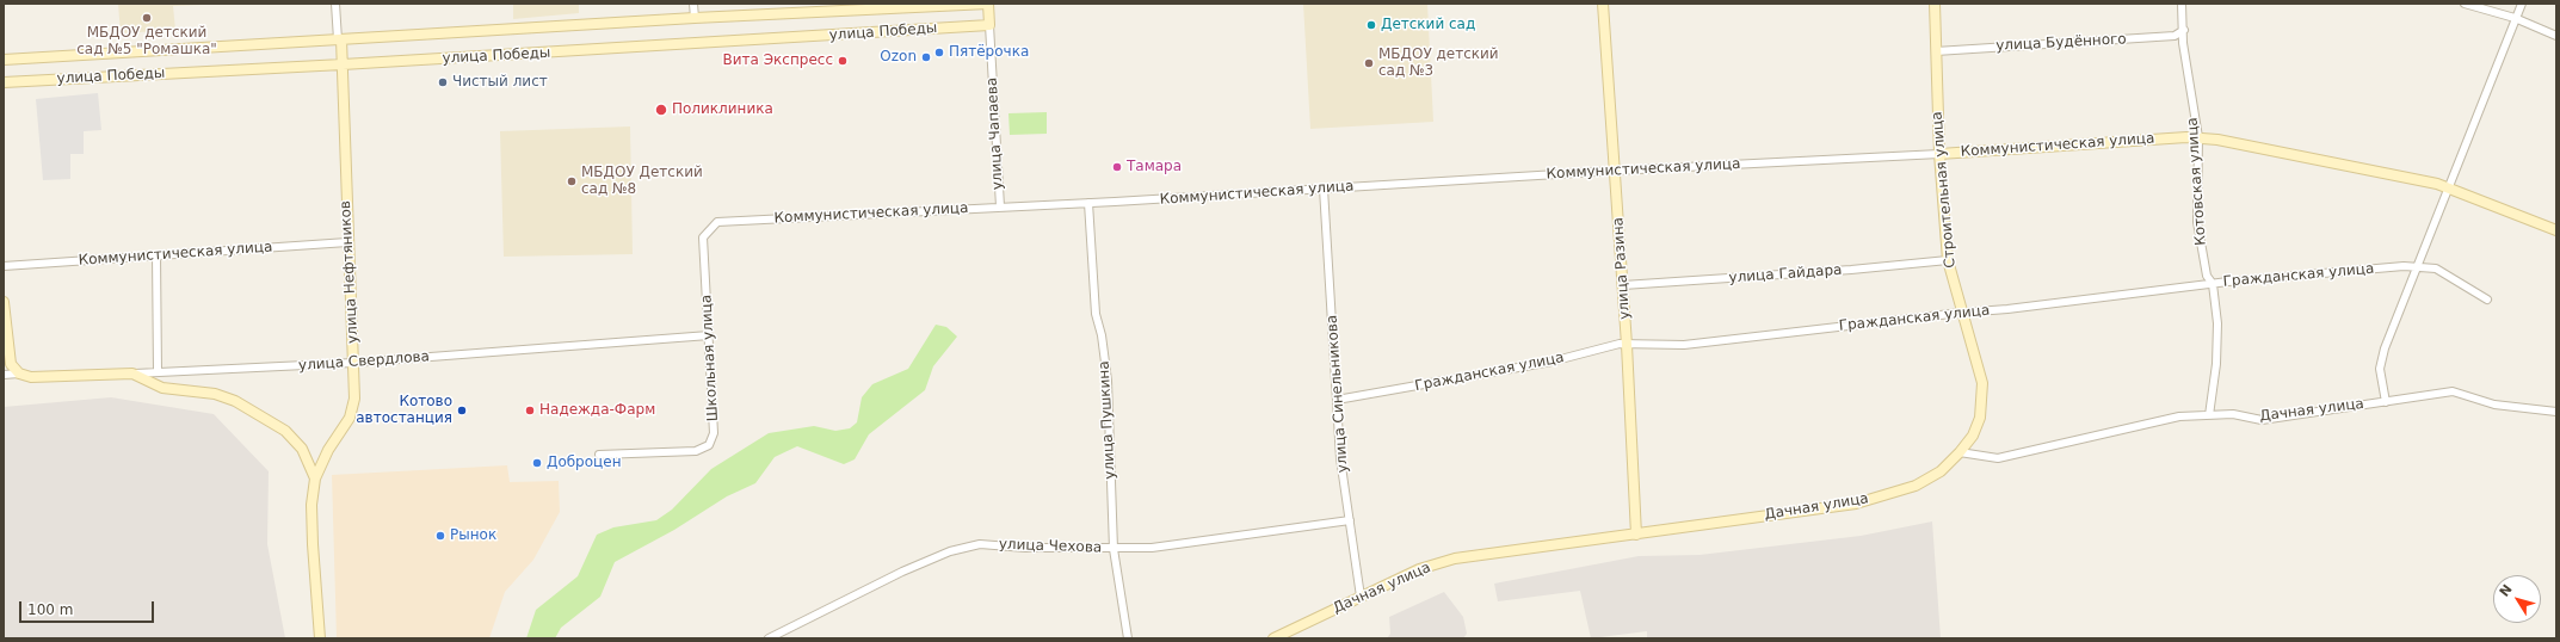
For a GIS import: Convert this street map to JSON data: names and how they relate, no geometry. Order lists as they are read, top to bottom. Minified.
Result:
{"streets":{"street":["улица Победы","улица Будённого","улица Чапаева","Коммунистическая улица","Котовская улица","Строительная улица","улица Разина","улица Нефтяников","улица Гайдара","Гражданская улица","Школьная улица","улица Свердлова","улица Синельникова","Дачная улица","улица Пушкина","улица Чехова"]},"crossings":[["улица Победы","улица Чапаева"],["улица Победы","улица Нефтяников"],["улица Будённого","Котовская улица"],["улица Будённого","Строительная улица"],["улица Чапаева","Коммунистическая улица"],["Коммунистическая улица","Котовская улица"],["Коммунистическая улица","Строительная улица"],["Коммунистическая улица","улица Разина"],["Коммунистическая улица","улица Нефтяников"],["Коммунистическая улица","Школьная улица"],["Коммунистическая улица","улица Синельникова"],["Коммунистическая улица","улица Пушкина"],["Котовская улица","Гражданская улица"],["Котовская улица","Дачная улица"],["Строительная улица","улица Гайдара"],["Строительная улица","Гражданская улица"],["Строительная улица","Дачная улица"],["улица Разина","улица Гайдара"],["улица Разина","Гражданская улица"],["улица Разина","Дачная улица"],["улица Нефтяников","улица Свердлова"],["Гражданская улица","улица Синельникова"],["Школьная улица","улица Свердлова"],["улица Синельникова","Дачная улица"],["улица Синельникова","улица Чехова"],["улица Пушкина","улица Чехова"]],"places":["МБДОУ детский сад №5 \"Ромашка\"","Детский сад","Пятёрочка","Ozon","Вита Экспресс","МБДОУ детский сад №3","Чистый лист","Поликлиника","Тамара","МБДОУ Детский сад №8","Котово автостанция","Надежда-Фарм","Доброцен","Рынок"],"scale_bar":"100 m","north":"top left"}
